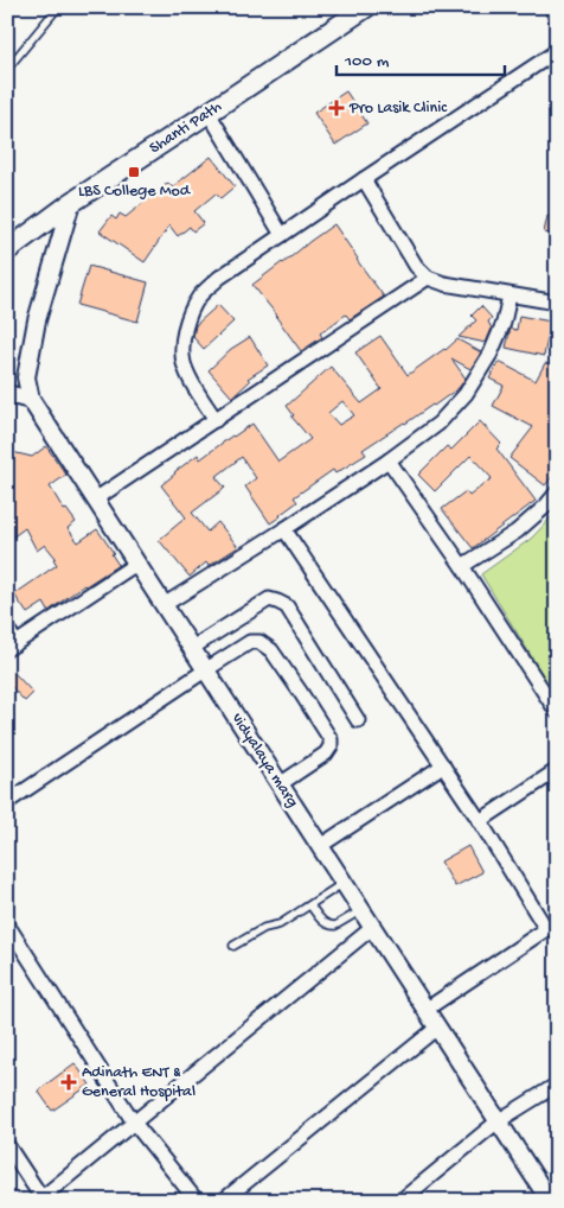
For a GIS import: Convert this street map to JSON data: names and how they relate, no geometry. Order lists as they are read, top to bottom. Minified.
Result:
{"streets":{"main road":["Shanti Path"],"street":["vidyalaya marg"]},"places":{"health":["Pro Lasik Clinic","Adinath ENT & General Hospital"],"transit":["LBS College Mod"]},"scale_bar":"100 m"}
